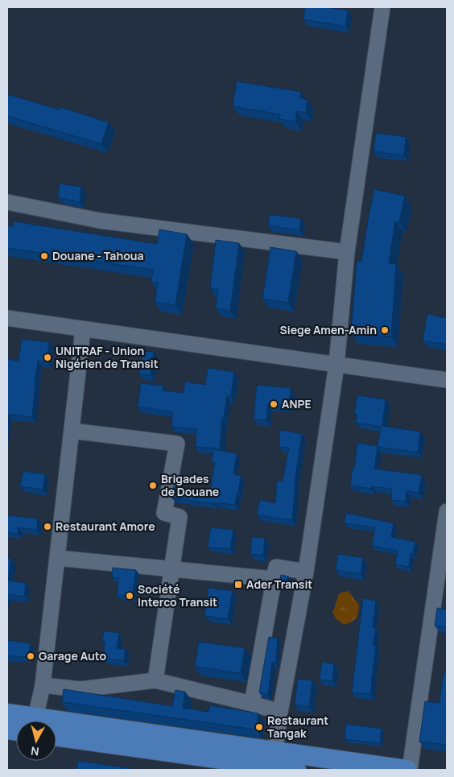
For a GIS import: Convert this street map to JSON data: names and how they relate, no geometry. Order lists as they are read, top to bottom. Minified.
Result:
{"places":{"other":["Douane - Tahoua","Siege Amen-Amin","UNITRAF - Union Nigérien de Transit","ANPE","Brigades de Douane","Restaurant Amore","Société Interco Transit","Garage Auto","Restaurant Tangak"],"transit":["Ader Transit"]},"north":"bottom"}
